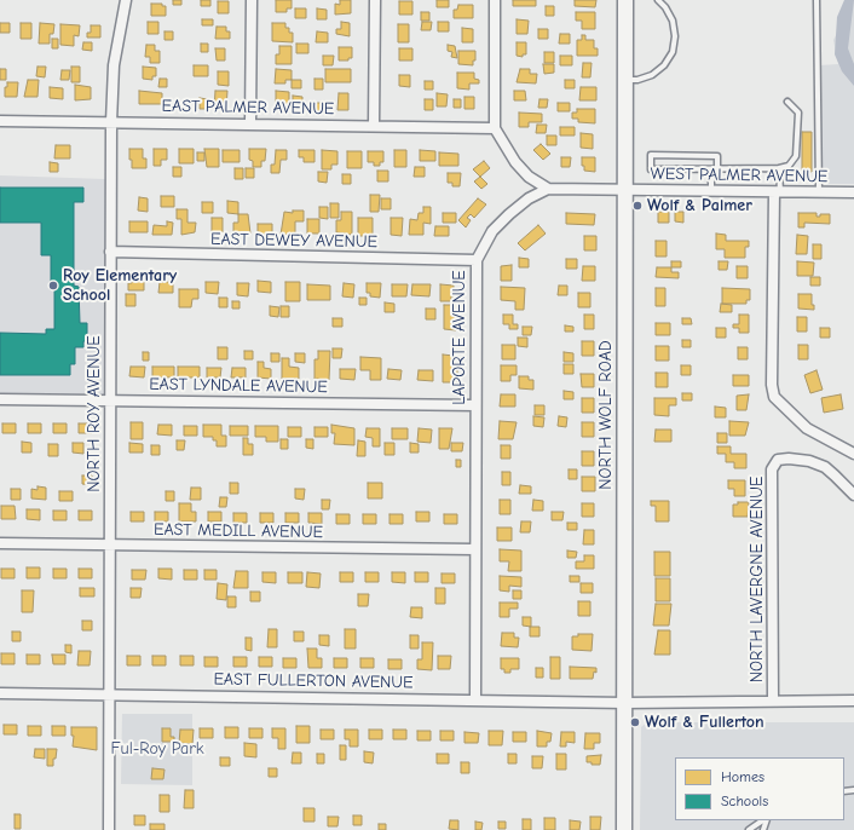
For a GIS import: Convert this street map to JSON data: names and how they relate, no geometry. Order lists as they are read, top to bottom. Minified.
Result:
{"streets":{"main road":["NORTH WOLF ROAD"],"street":["EAST PALMER AVENUE","WEST PALMER AVENUE","EAST DEWEY AVENUE","LAPORTE AVENUE","EAST LYNDALE AVENUE","NORTH ROY AVENUE","EAST MEDILL AVENUE","NORTH LAVERGNE AVENUE","EAST FULLERTON AVENUE"]},"crossings":[["EAST PALMER AVENUE","NORTH ROY AVENUE"],["WEST PALMER AVENUE","NORTH WOLF ROAD"],["EAST DEWEY AVENUE","LAPORTE AVENUE"],["EAST DEWEY AVENUE","NORTH ROY AVENUE"],["LAPORTE AVENUE","EAST LYNDALE AVENUE"],["LAPORTE AVENUE","EAST MEDILL AVENUE"],["LAPORTE AVENUE","EAST FULLERTON AVENUE"],["EAST LYNDALE AVENUE","NORTH ROY AVENUE"],["NORTH ROY AVENUE","EAST MEDILL AVENUE"],["NORTH ROY AVENUE","EAST FULLERTON AVENUE"],["NORTH WOLF ROAD","EAST FULLERTON AVENUE"],["NORTH LAVERGNE AVENUE","EAST FULLERTON AVENUE"]],"parks":["Ful-Roy Park"],"places":["Wolf & Palmer","Roy Elementary School","Wolf & Fullerton"],"legend":["Homes","Schools"]}
